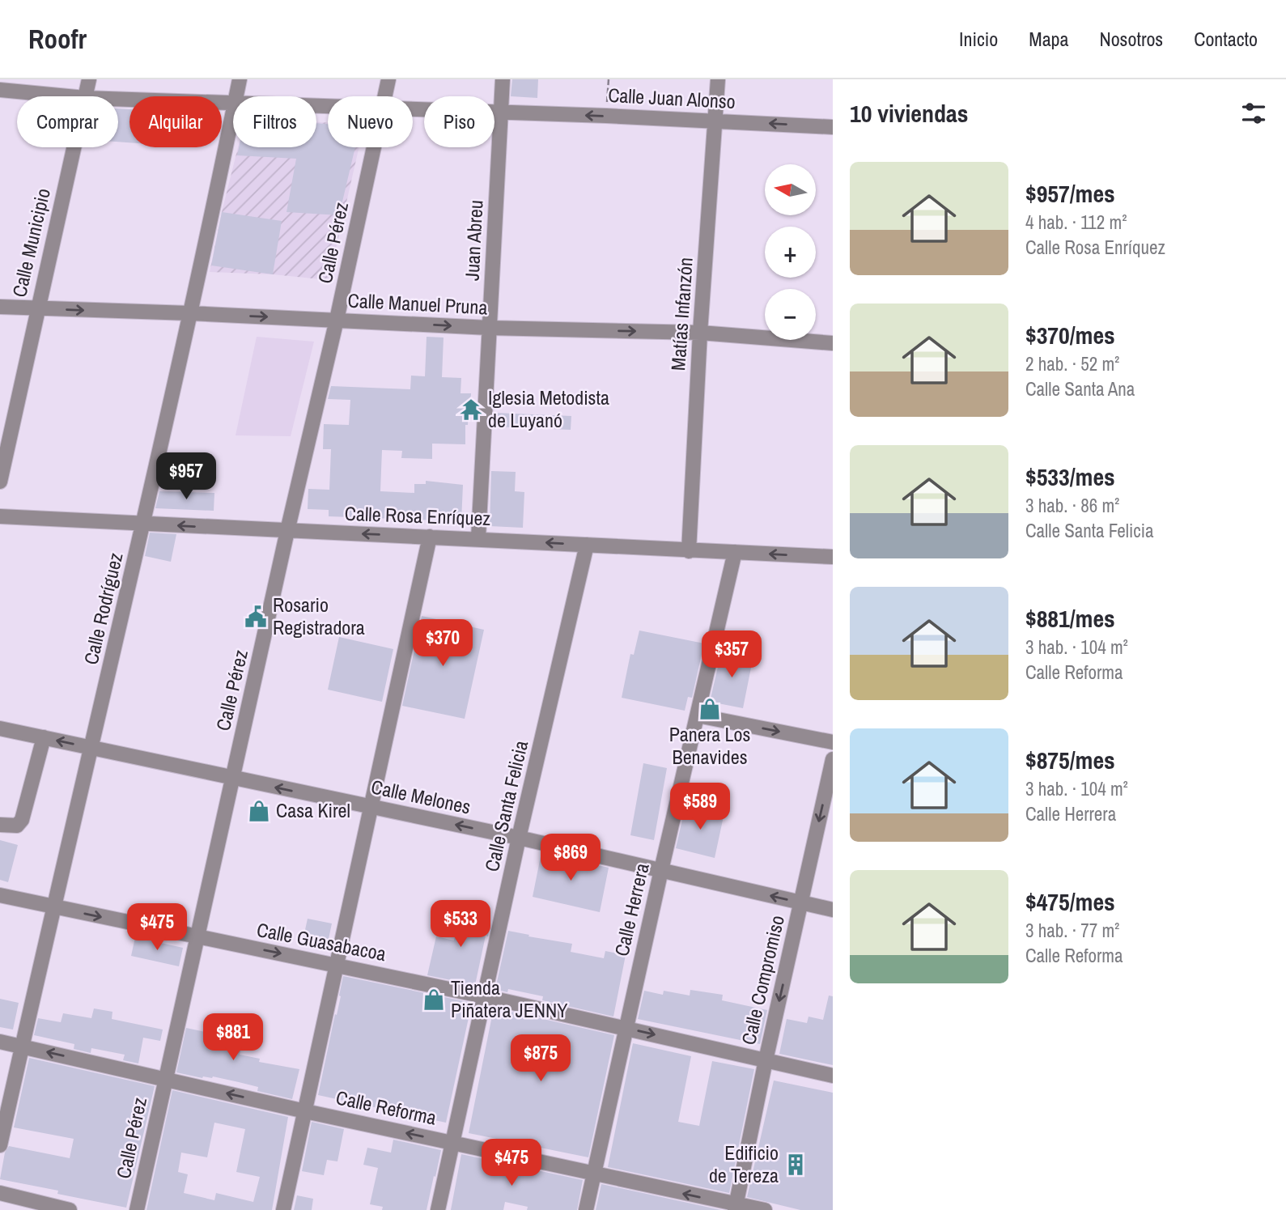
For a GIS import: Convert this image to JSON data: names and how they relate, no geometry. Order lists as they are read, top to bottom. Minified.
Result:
{"streets":{"street":["Calle Juan Alonso","Juan Abreu","Calle Municipio","Calle Pérez","Calle Manuel Pruna","Matías Infanzón","Calle Rosa Enríquez","Calle Rodríguez","Calle Melones","Calle Santa Felicia","Calle Herrera","Calle Guasabacoa","Calle Compromiso","Calle Reforma"]},"crossings":[["Calle Juan Alonso","Juan Abreu"],["Calle Juan Alonso","Matías Infanzón"],["Juan Abreu","Calle Manuel Pruna"],["Juan Abreu","Calle Rosa Enríquez"],["Calle Municipio","Calle Manuel Pruna"],["Calle Pérez","Calle Manuel Pruna"],["Calle Pérez","Calle Rosa Enríquez"],["Calle Pérez","Calle Melones"],["Calle Pérez","Calle Guasabacoa"],["Calle Pérez","Calle Reforma"],["Calle Manuel Pruna","Matías Infanzón"],["Calle Manuel Pruna","Calle Rodríguez"],["Matías Infanzón","Calle Rosa Enríquez"],["Calle Rosa Enríquez","Calle Rodríguez"],["Calle Rosa Enríquez","Calle Santa Felicia"],["Calle Rosa Enríquez","Calle Herrera"],["Calle Rodríguez","Calle Melones"],["Calle Rodríguez","Calle Guasabacoa"],["Calle Rodríguez","Calle Reforma"],["Calle Melones","Calle Santa Felicia"],["Calle Melones","Calle Herrera"],["Calle Melones","Calle Compromiso"],["Calle Santa Felicia","Calle Guasabacoa"],["Calle Santa Felicia","Calle Reforma"],["Calle Herrera","Calle Guasabacoa"],["Calle Herrera","Calle Reforma"],["Calle Guasabacoa","Calle Compromiso"],["Calle Compromiso","Calle Reforma"]],"one_way":["Calle Juan Alonso","Calle Manuel Pruna","Calle Rosa Enríquez","Calle Melones","Calle Guasabacoa","Calle Compromiso","Calle Reforma"],"places":{"temple":["Iglesia Metodista de Luyanó"],"public building":["Rosario Registradora"],"shop":["Panera Los Benavides","Casa Kirel","Tienda Piñatera JENNY"],"building":["Edificio de Tereza"]},"north":"left","page":{"header":"Roofr","nav":["Inicio","Mapa","Nosotros","Contacto"],"heading":"10 viviendas","chip":["Comprar","Alquilar","Filtros","Nuevo","Piso"],"list":[{"name":"$957/mes","note":"4 hab. · 112 m² · Calle Rosa Enríquez"},{"name":"$370/mes","note":"2 hab. · 52 m² · Calle Santa Ana"},{"name":"$533/mes","note":"3 hab. · 86 m² · Calle Santa Felicia"},{"name":"$881/mes","note":"3 hab. · 104 m² · Calle Reforma"},{"name":"$875/mes","note":"3 hab. · 104 m² · Calle Herrera"},{"name":"$475/mes","note":"3 hab. · 77 m² · Calle Reforma"}],"map_buttons":["+","−"],"price":["$957","$370","$357","$589","$869","$533","$475","$881","$875","$475"]}}
